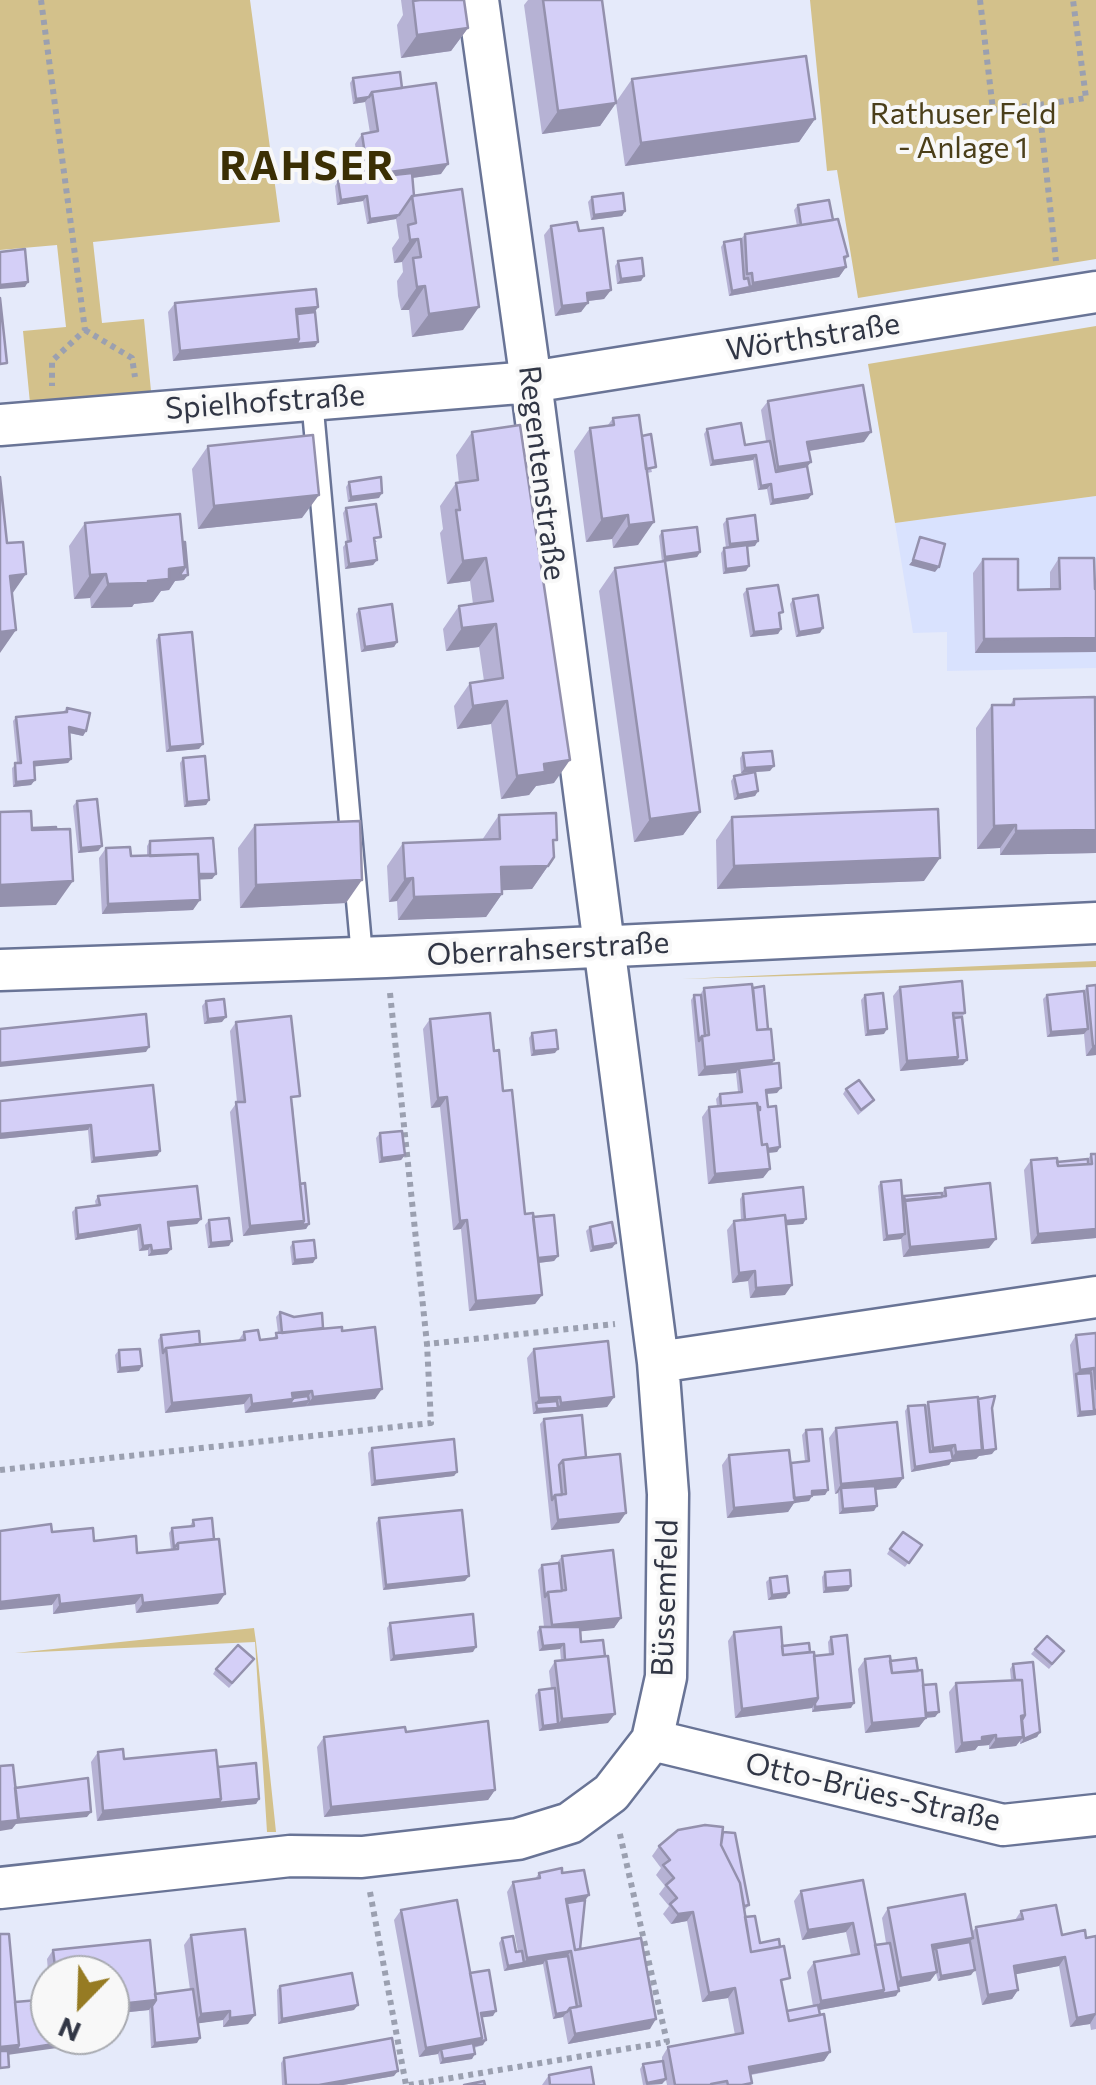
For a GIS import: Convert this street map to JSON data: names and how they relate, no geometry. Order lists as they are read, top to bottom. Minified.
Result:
{"streets":{"street":["Wörthstraße","Spielhofstraße","Regentenstraße","Oberrahserstraße","Büssemfeld","Otto-Brües-Straße"]},"crossings":[["Wörthstraße","Spielhofstraße"],["Wörthstraße","Regentenstraße"],["Spielhofstraße","Regentenstraße"],["Regentenstraße","Oberrahserstraße"],["Regentenstraße","Büssemfeld"],["Oberrahserstraße","Büssemfeld"],["Büssemfeld","Otto-Brües-Straße"]],"districts":["RAHSER"],"parks":["Rathuser Feld - Anlage 1"],"north":"bottom left"}
